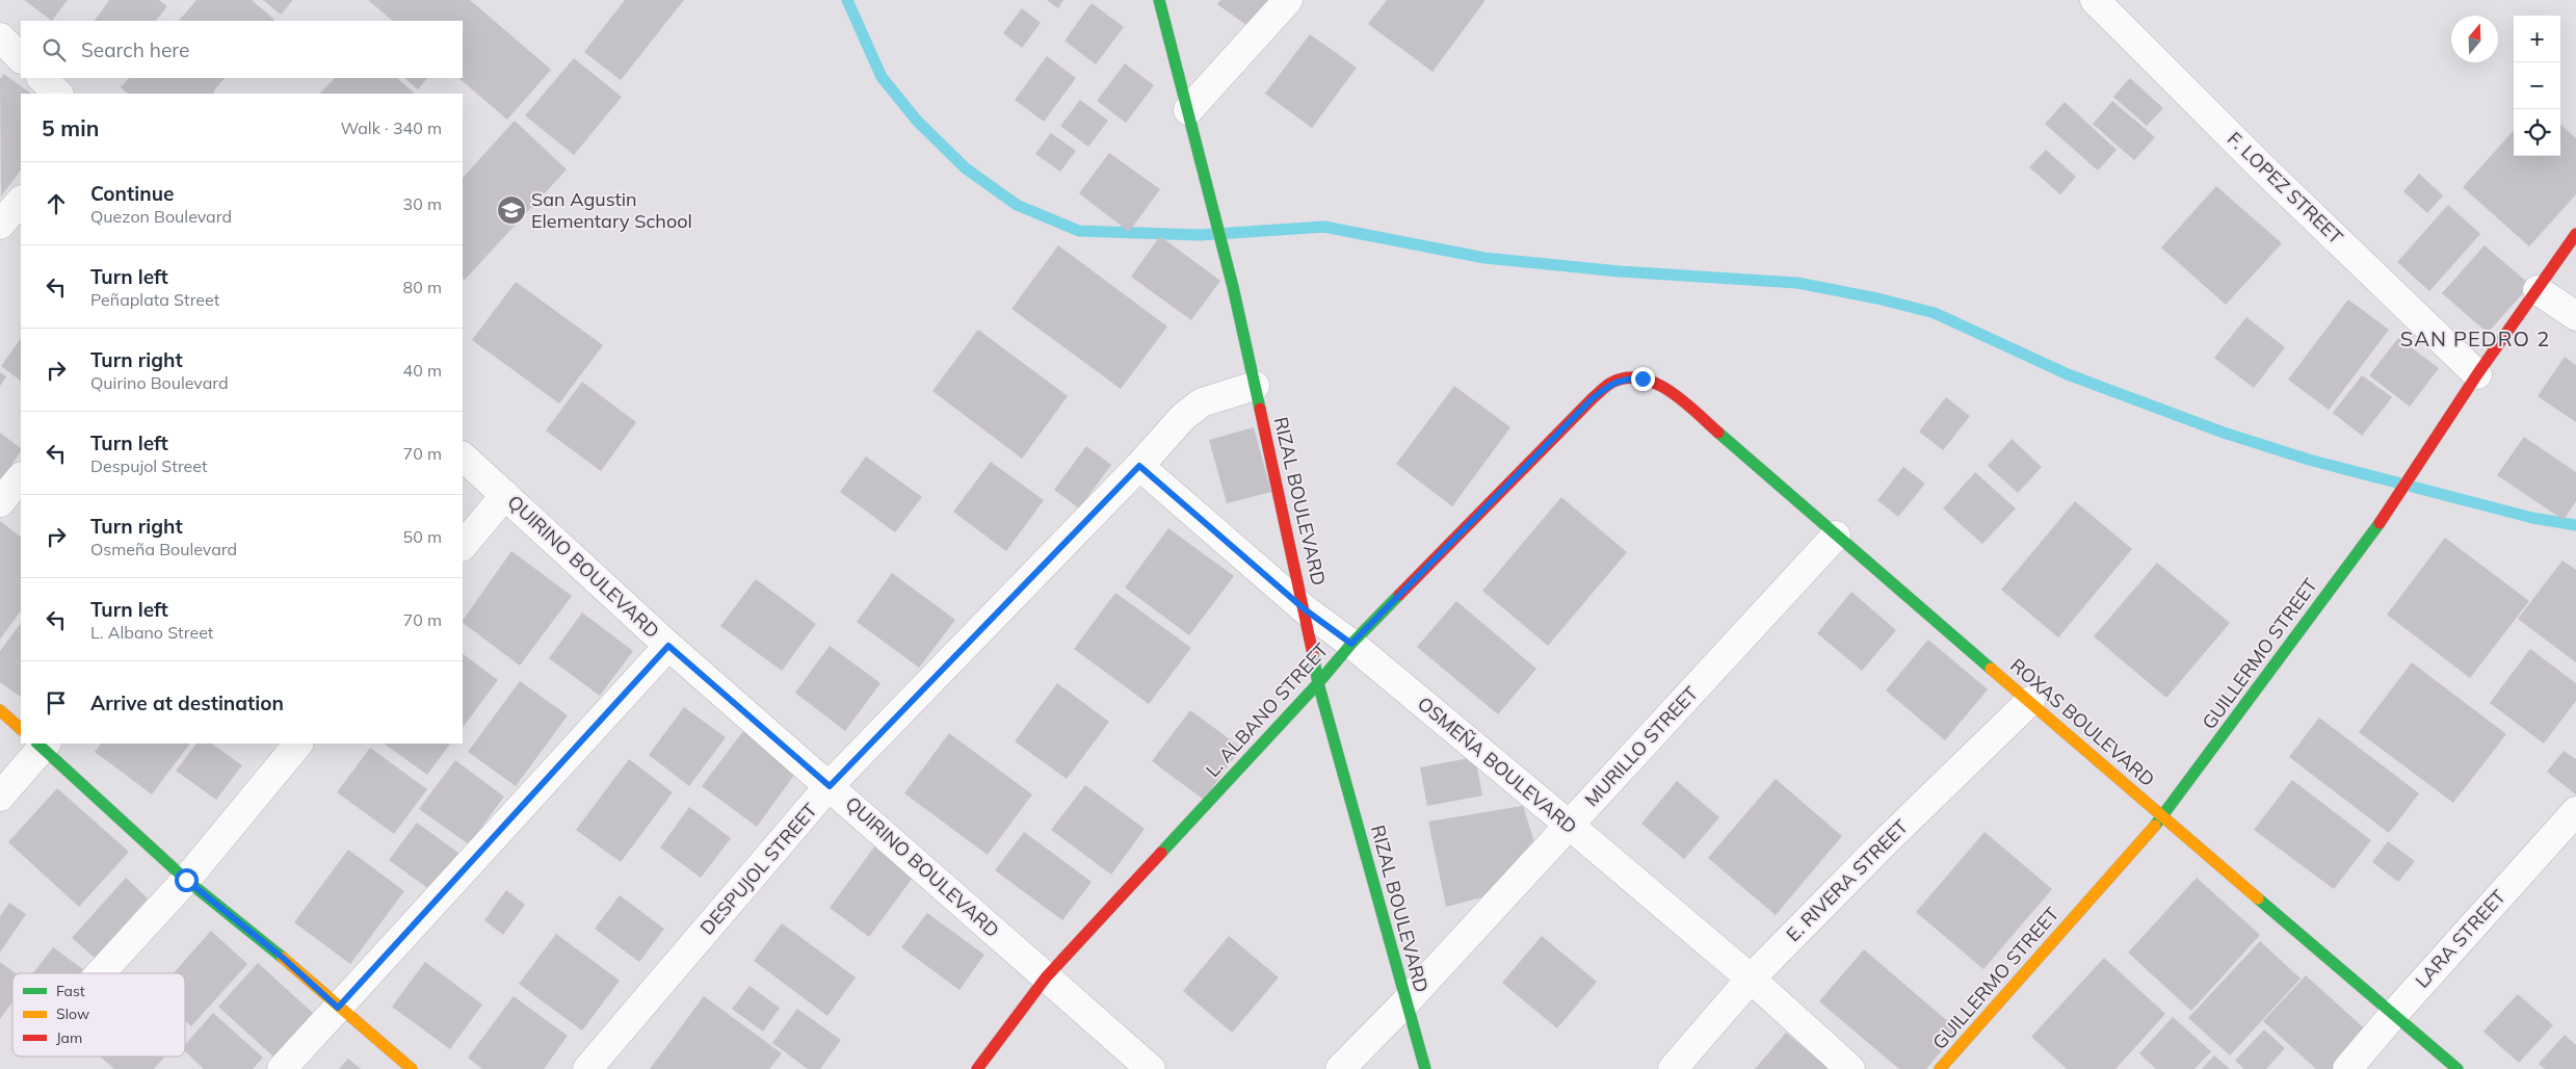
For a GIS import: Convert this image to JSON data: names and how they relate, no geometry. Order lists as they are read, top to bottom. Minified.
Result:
{"streets":{"street":["F. LOPEZ STREET","RIZAL BOULEVARD","QUIRINO BOULEVARD","GUILLERMO STREET","L. ALBANO STREET","ROXAS BOULEVARD","MURILLO STREET","OSMEÑA BOULEVARD","DESPUJOL STREET","E. RIVERA STREET","LARA STREET"]},"crossings":[["F. LOPEZ STREET","GUILLERMO STREET"],["RIZAL BOULEVARD","L. ALBANO STREET"],["RIZAL BOULEVARD","MURILLO STREET"],["RIZAL BOULEVARD","OSMEÑA BOULEVARD"],["RIZAL BOULEVARD","DESPUJOL STREET"],["QUIRINO BOULEVARD","L. ALBANO STREET"],["QUIRINO BOULEVARD","DESPUJOL STREET"],["GUILLERMO STREET","ROXAS BOULEVARD"],["L. ALBANO STREET","ROXAS BOULEVARD"],["L. ALBANO STREET","OSMEÑA BOULEVARD"],["ROXAS BOULEVARD","MURILLO STREET"],["ROXAS BOULEVARD","E. RIVERA STREET"],["ROXAS BOULEVARD","LARA STREET"],["MURILLO STREET","OSMEÑA BOULEVARD"],["OSMEÑA BOULEVARD","DESPUJOL STREET"],["OSMEÑA BOULEVARD","E. RIVERA STREET"]],"districts":["SAN PEDRO 2"],"places":{"school or university":["San Agustin Elementary School"]},"legend":["Fast","Slow","Jam"],"north":"top","page":{"map_buttons":["+","−"],"search":"Search here","heading":["5 min","Walk · 340 m"],"list":[["Continue","Quezon Boulevard","30 m"],["Turn left","Peñaplata Street","80 m"],["Turn right","Quirino Boulevard","40 m"],["Turn left","Despujol Street","70 m"],["Turn right","Osmeña Boulevard","50 m"],["Turn left","L. Albano Street","70 m"],"Arrive at destination"]}}
